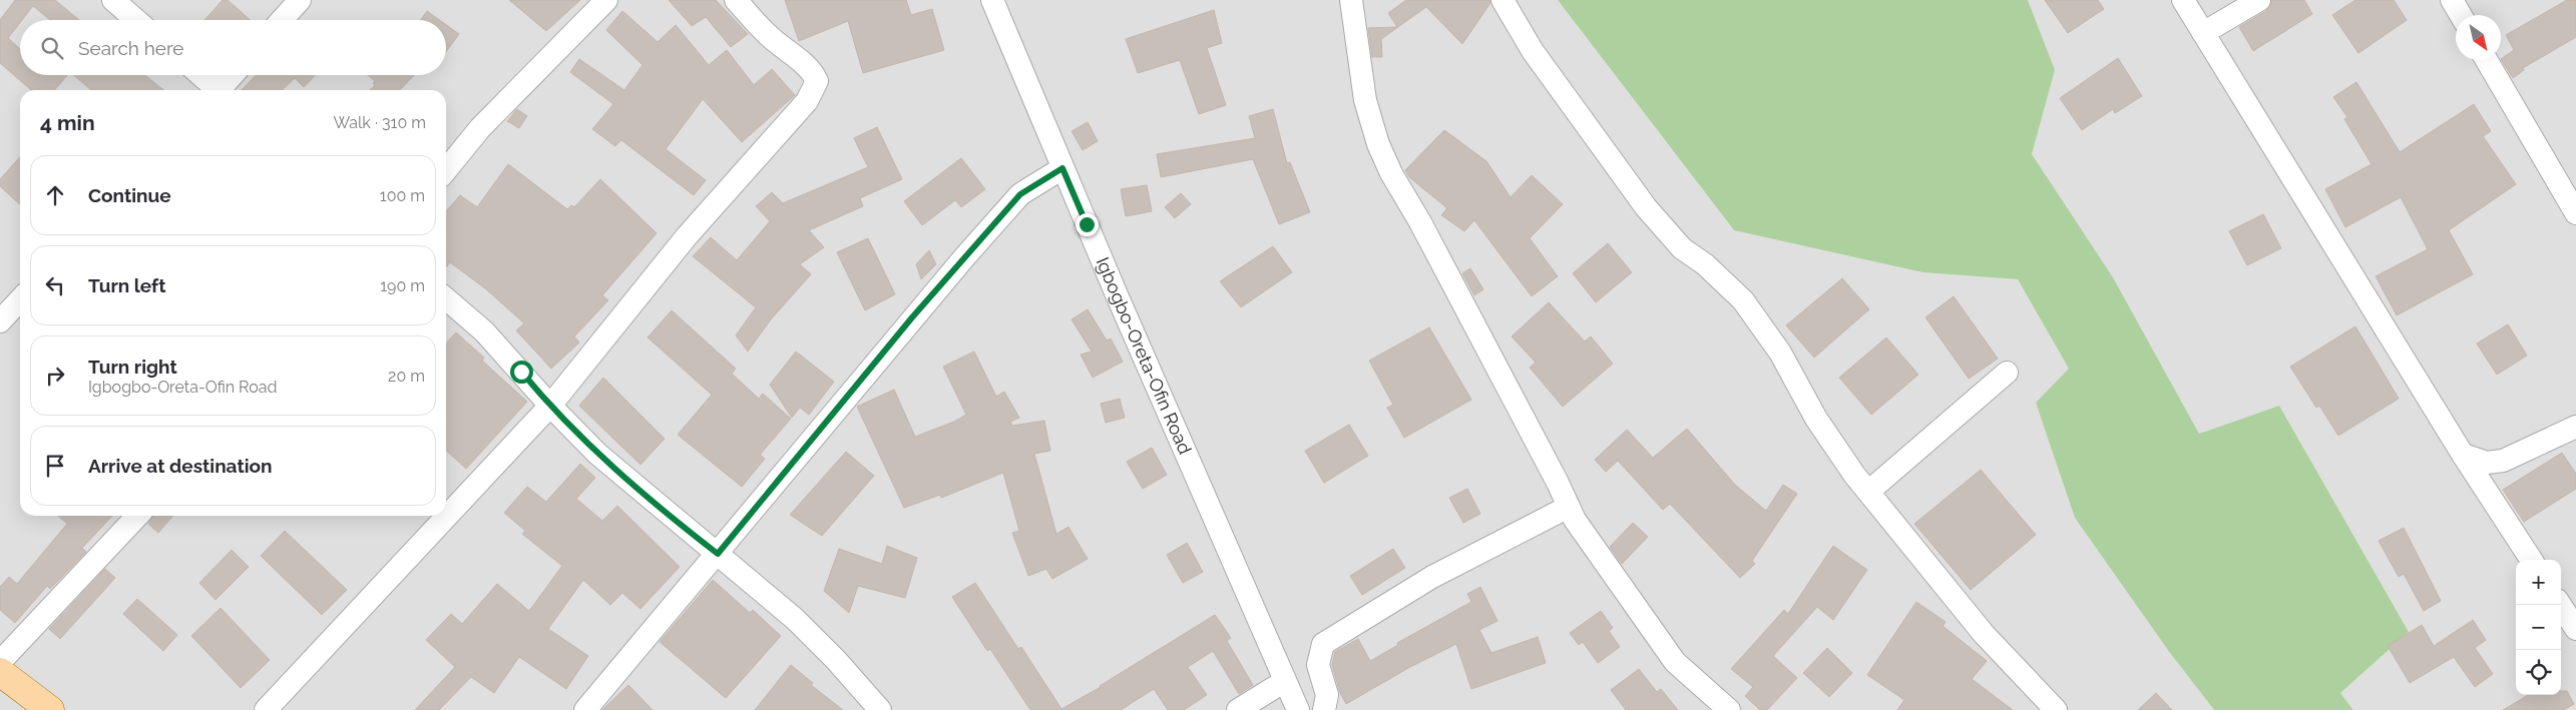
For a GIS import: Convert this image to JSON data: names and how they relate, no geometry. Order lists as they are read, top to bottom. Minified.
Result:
{"streets":{"street":["Igbogbo-Oreta-Ofin Road"]},"north":"bottom right","page":{"search":"Search here","heading":["4 min","Walk · 310 m"],"list":[["Continue","100 m"],["Turn left","190 m"],["Turn right","Igbogbo-Oreta-Ofin Road","20 m"],"Arrive at destination"],"map_buttons":["+","−"]}}
